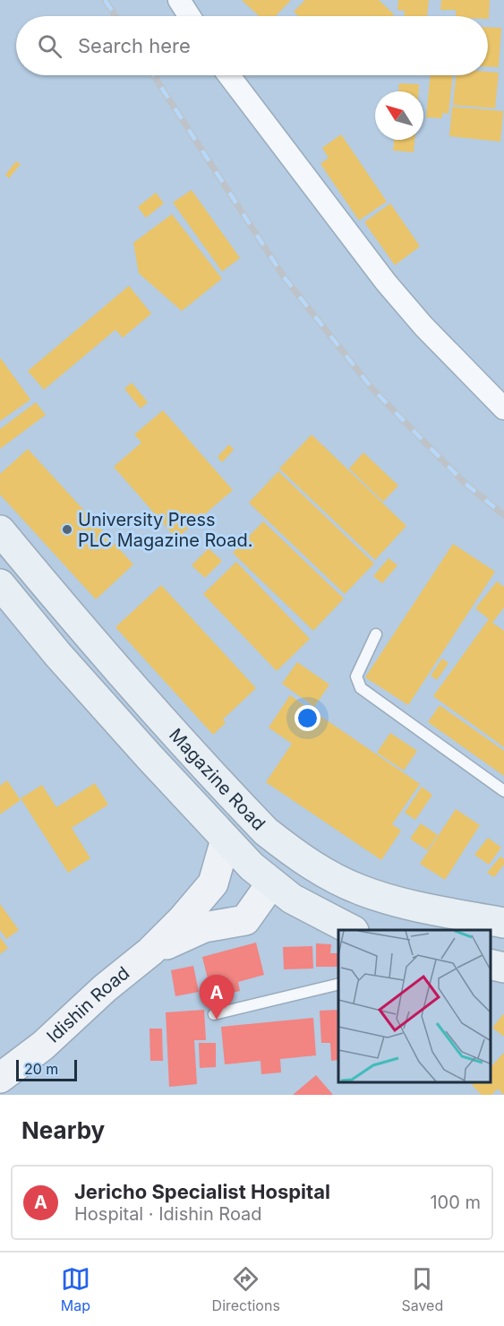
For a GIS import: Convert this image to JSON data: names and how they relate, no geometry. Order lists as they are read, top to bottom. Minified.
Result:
{"streets":{"main road":["Magazine Road"],"street":["Idishin Road"]},"places":["University Press PLC Magazine Road."],"scale_bar":"20 m","north":"top left","page":{"search":"Search here","pins":"A","scale":"20 m","heading":"Nearby","list":[{"mark":"A","name":"Jericho Specialist Hospital","note":"Hospital · Idishin Road","value":"100 m"}],"nav":["Map","Directions","Saved"]}}
